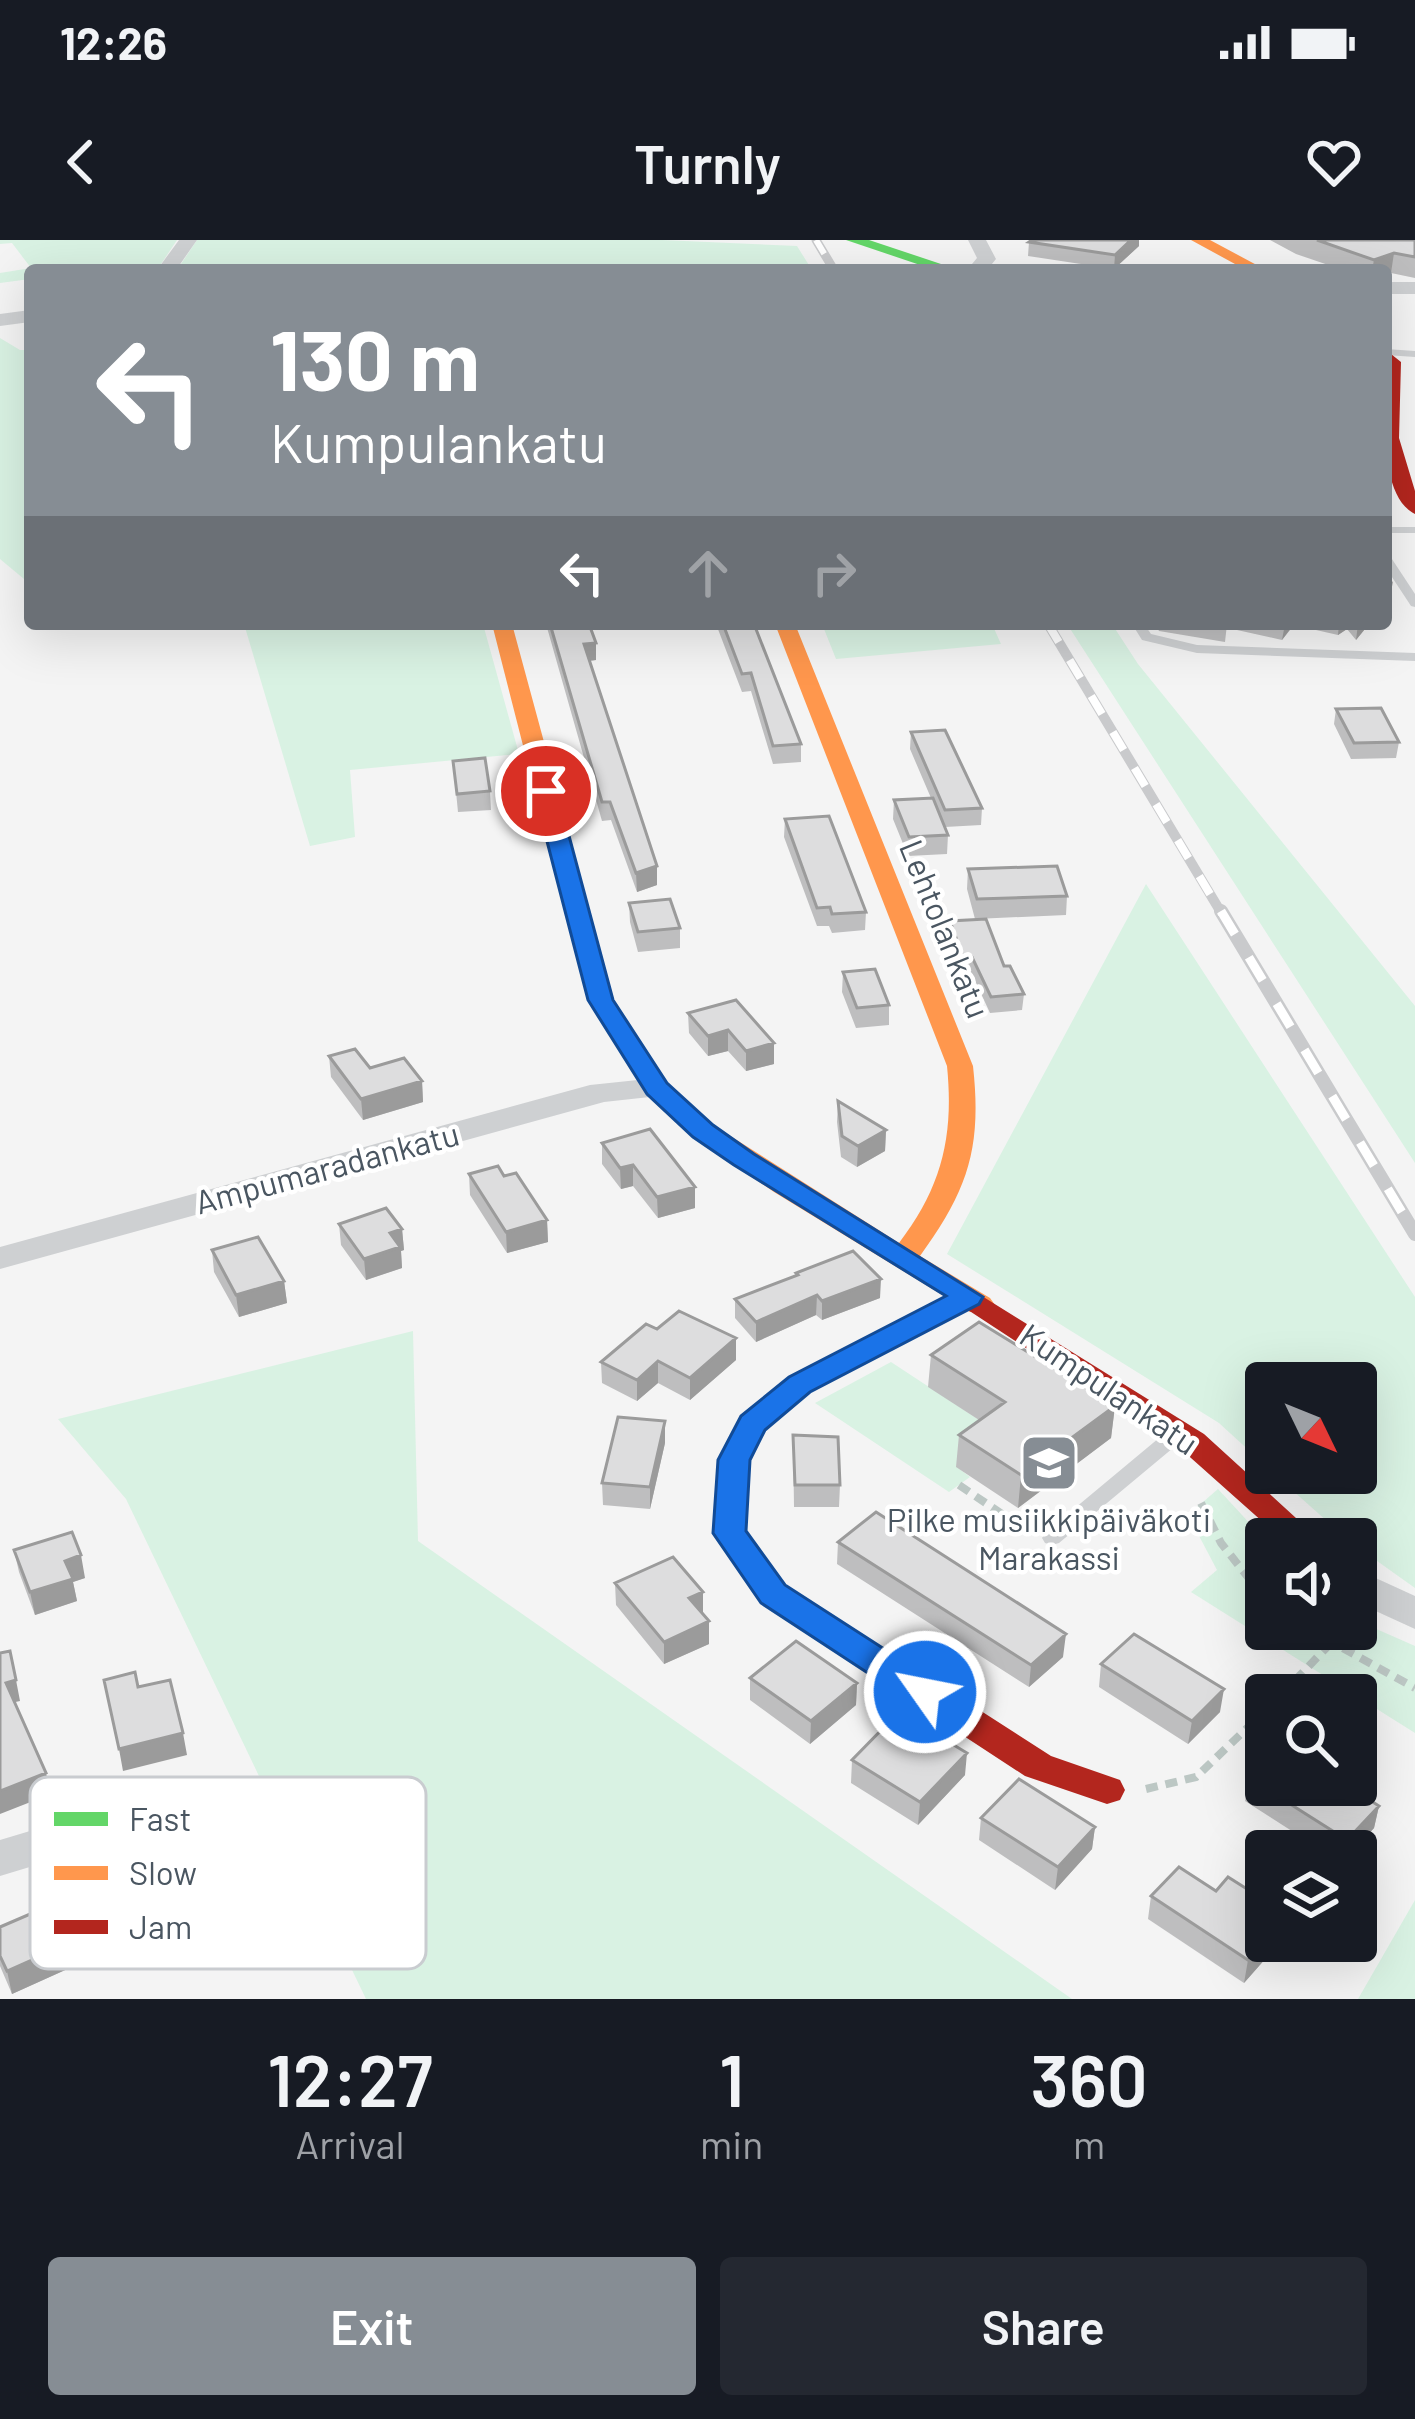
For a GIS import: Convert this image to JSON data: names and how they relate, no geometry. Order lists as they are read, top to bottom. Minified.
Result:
{"streets":{"street":["Lehtolankatu","Ampumaradankatu","Kumpulankatu"]},"crossings":[["Lehtolankatu","Kumpulankatu"],["Ampumaradankatu","Kumpulankatu"]],"places":{"school or university":["Pilke musiikkipäiväkoti Marakassi"]},"legend":["Fast","Slow","Jam"],"north":"bottom right","page":{"status":"12:26","header":"Turnly","turn":["130 m","Kumpulankatu"],"eta":["12:27","Arrival","1","min","360","m"],"buttons":["Exit","Share"]}}
